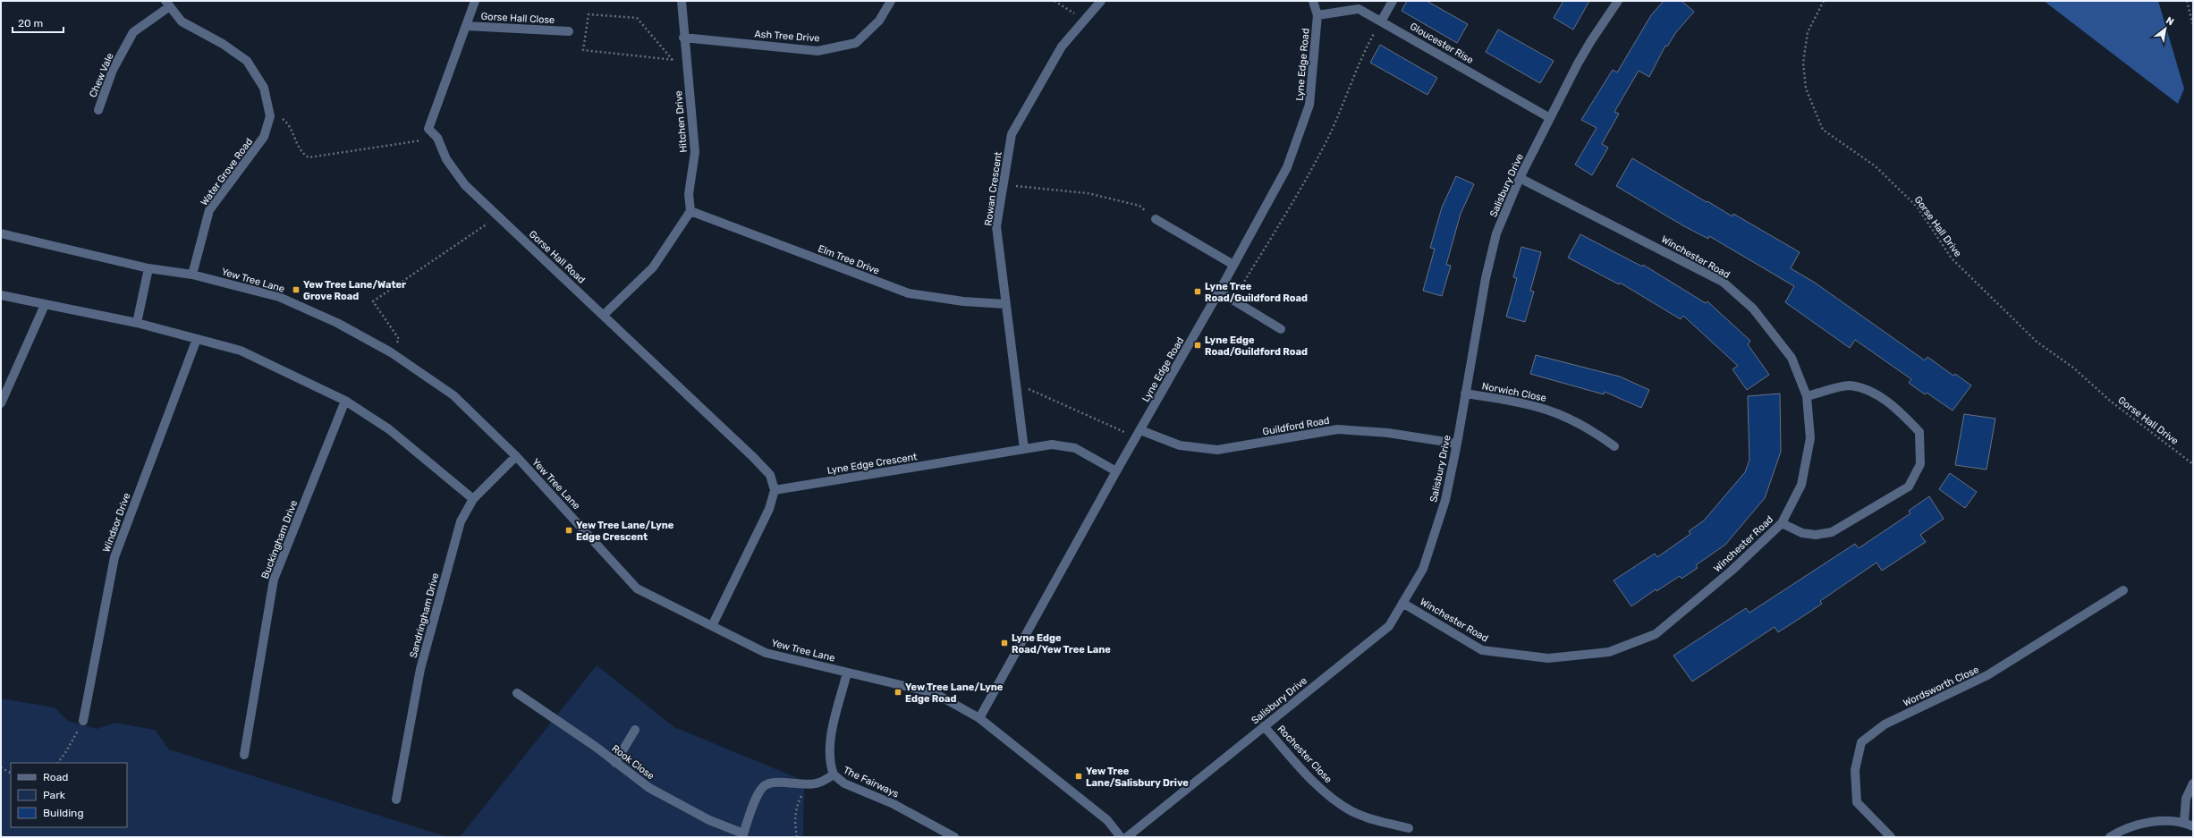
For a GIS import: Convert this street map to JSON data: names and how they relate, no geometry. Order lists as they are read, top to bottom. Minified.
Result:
{"streets":{"street":["Gorse Hall Close","Ash Tree Drive","Gloucester Rise","Lyne Edge Road","Chew Vale","Hitchen Drive","Water Grove Road","Salisbury Drive","Rowan Crescent","Gorse Hall Road","Winchester Road","Elm Tree Drive","Yew Tree Lane","Norwich Close","Guildford Road","Lyne Edge Crescent","Windsor Drive","Buckingham Drive","Sandringham Drive","Wordsworth Close","Rochester Close","Rook Close","The Fairways"],"path":["Gorse Hall Drive"]},"crossings":[["Gorse Hall Close","Gorse Hall Road"],["Ash Tree Drive","Hitchen Drive"],["Gloucester Rise","Lyne Edge Road"],["Gloucester Rise","Salisbury Drive"],["Lyne Edge Road","Yew Tree Lane"],["Lyne Edge Road","Guildford Road"],["Lyne Edge Road","Lyne Edge Crescent"],["Chew Vale","Water Grove Road"],["Hitchen Drive","Elm Tree Drive"],["Water Grove Road","Yew Tree Lane"],["Salisbury Drive","Winchester Road"],["Salisbury Drive","Norwich Close"],["Salisbury Drive","Guildford Road"],["Salisbury Drive","Rochester Close"],["Rowan Crescent","Elm Tree Drive"],["Rowan Crescent","Lyne Edge Crescent"],["Gorse Hall Road","Lyne Edge Crescent"],["Yew Tree Lane","Sandringham Drive"],["Yew Tree Lane","The Fairways"]],"places":{"transit":["Yew Tree Lane/Water Grove Road","Lyne Tree Road/Guildford Road","Lyne Edge Road/Guildford Road","Yew Tree Lane/Lyne Edge Crescent","Lyne Edge Road/Yew Tree Lane","Yew Tree Lane/Lyne Edge Road","Yew Tree Lane/Salisbury Drive"]},"legend":["Road","Park","Building"],"scale_bar":"20 m","north":"top right"}
